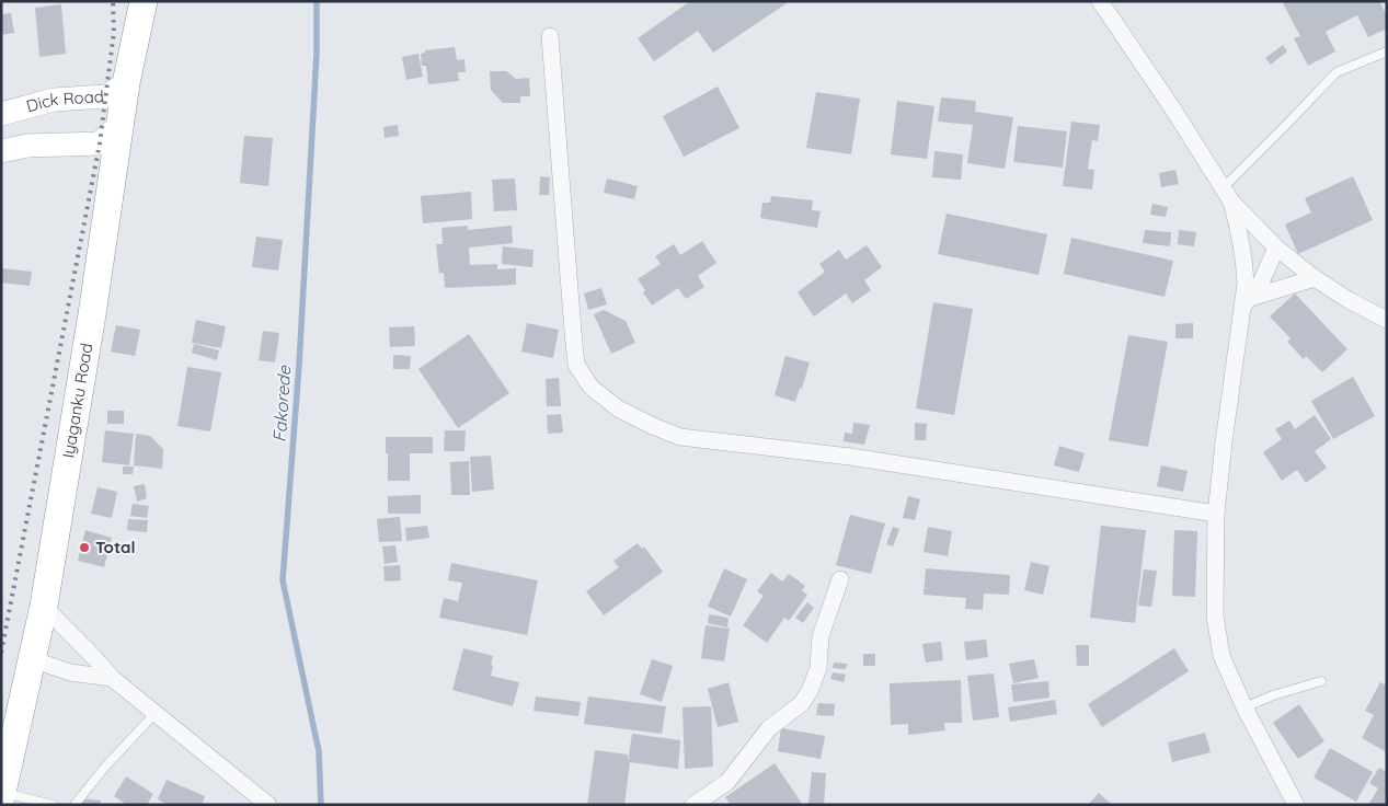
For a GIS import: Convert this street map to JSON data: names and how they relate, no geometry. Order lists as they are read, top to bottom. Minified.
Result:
{"streets":{"highway":["Iyaganku Road"],"main road":["Dick Road"]},"crossings":[["Dick Road","Iyaganku Road"]],"water":["Fakorede"],"places":["Total"]}
